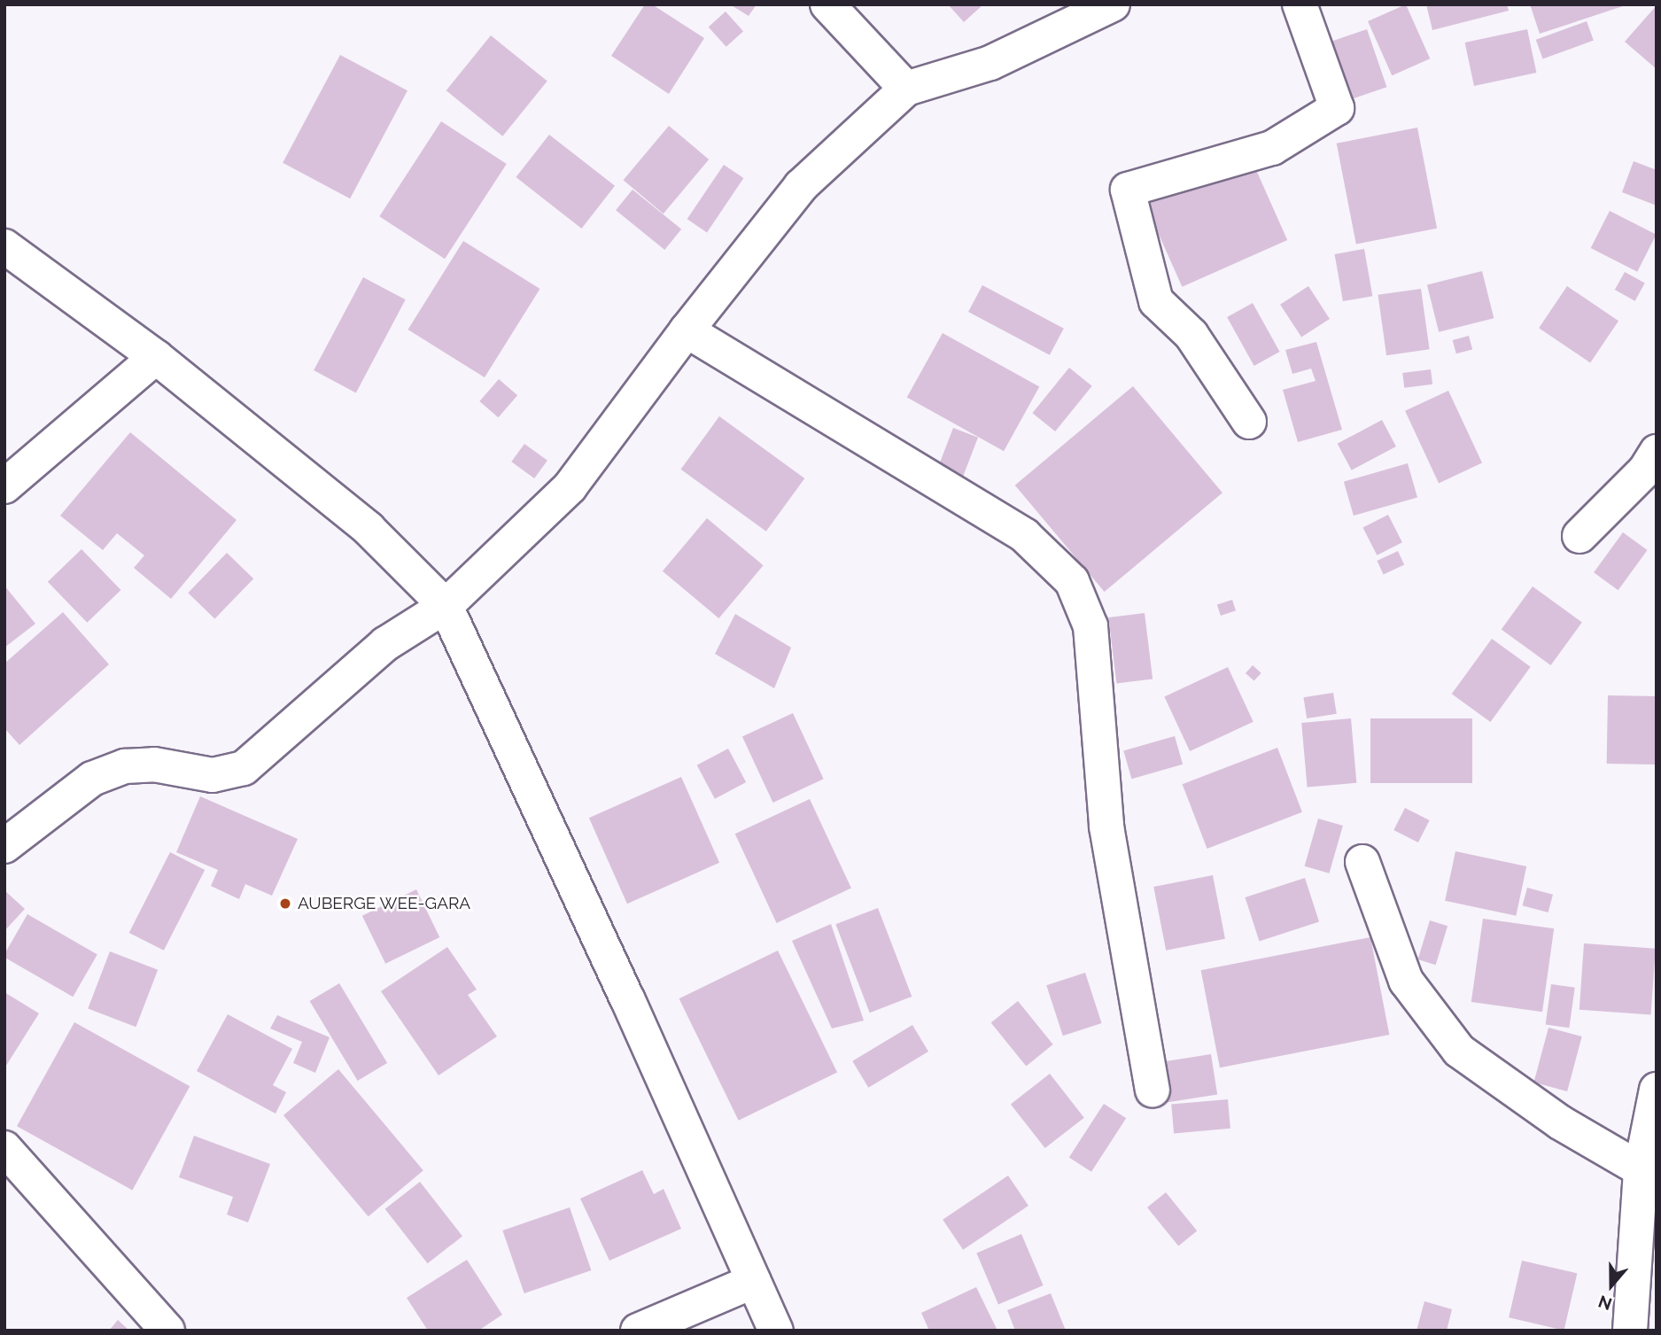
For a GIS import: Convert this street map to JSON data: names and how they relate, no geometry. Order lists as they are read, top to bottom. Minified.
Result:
{"places":["AUBERGE WEE-GARA"],"north":"bottom"}
